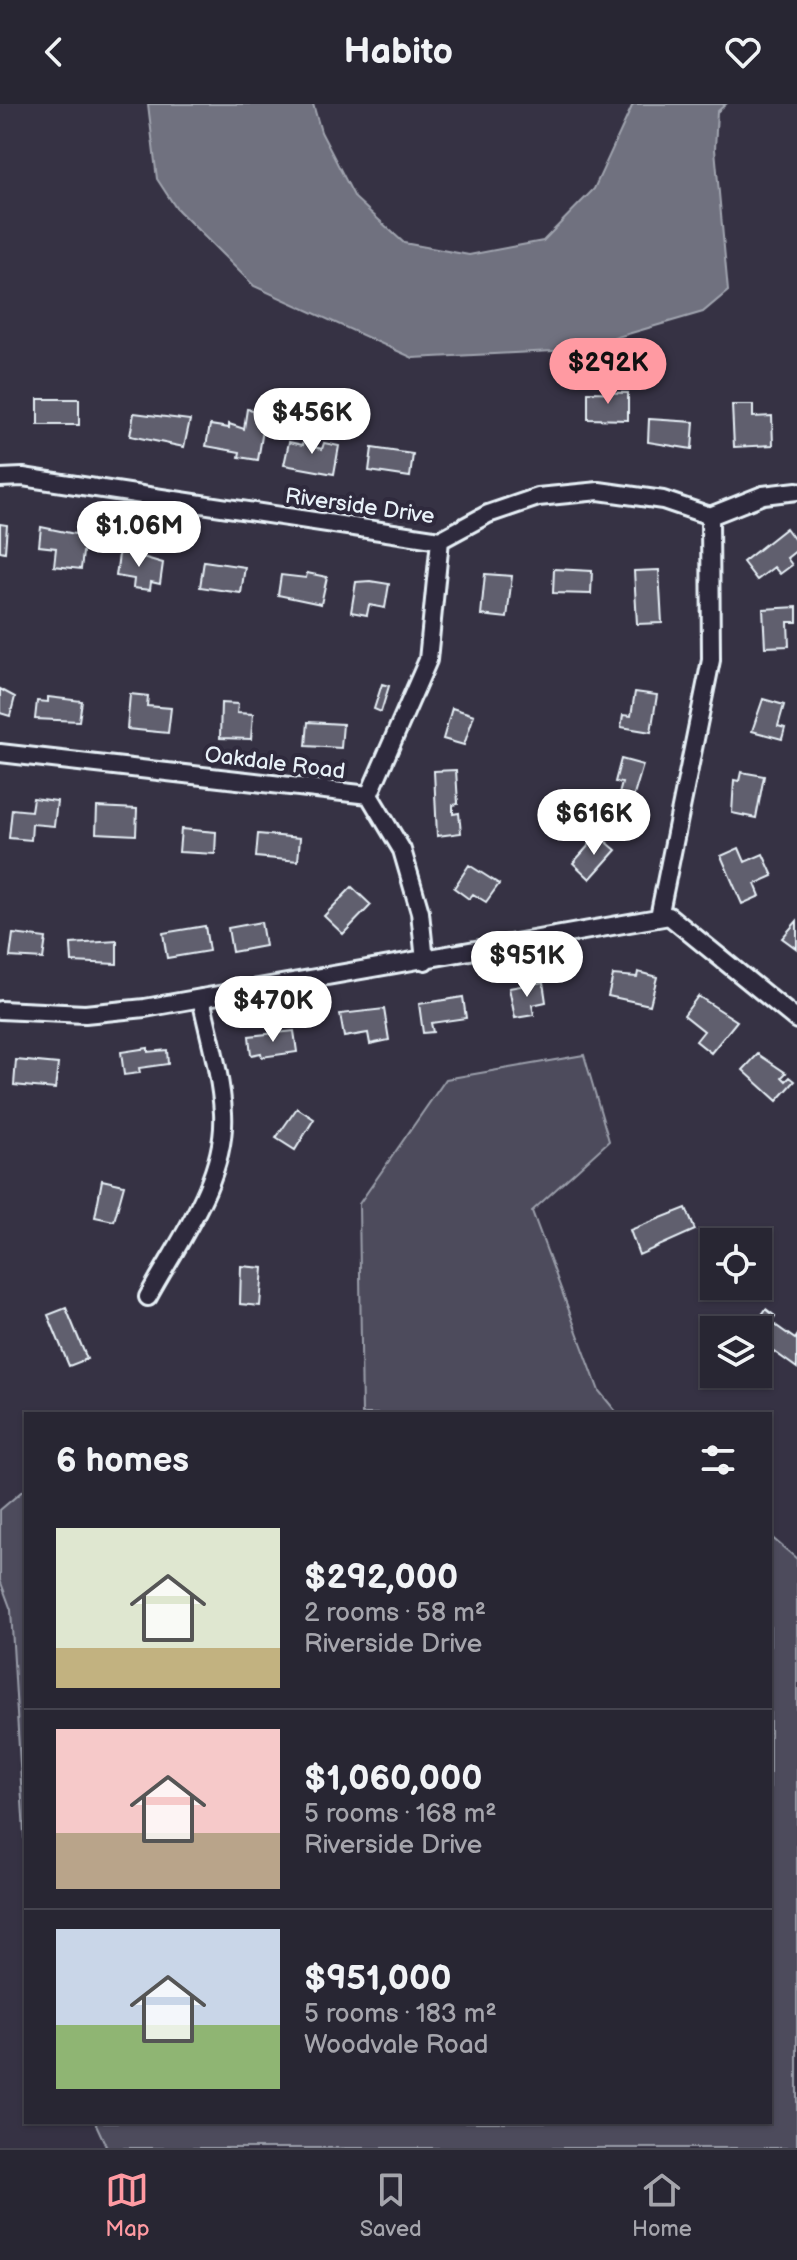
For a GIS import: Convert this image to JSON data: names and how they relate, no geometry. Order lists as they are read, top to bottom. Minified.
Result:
{"streets":{"street":["Riverside Drive","Oakdale Road"]},"page":{"header":"Habito","price":["$292K","$456K","$1.06M","$616K","$951K","$470K"],"heading":"6 homes","list":[{"name":"$292,000","note":"2 rooms · 58 m² · Riverside Drive"},{"name":"$1,060,000","note":"5 rooms · 168 m² · Riverside Drive"},{"name":"$951,000","note":"5 rooms · 183 m² · Woodvale Road"}],"tabs":["Map","Saved","Home"]}}
